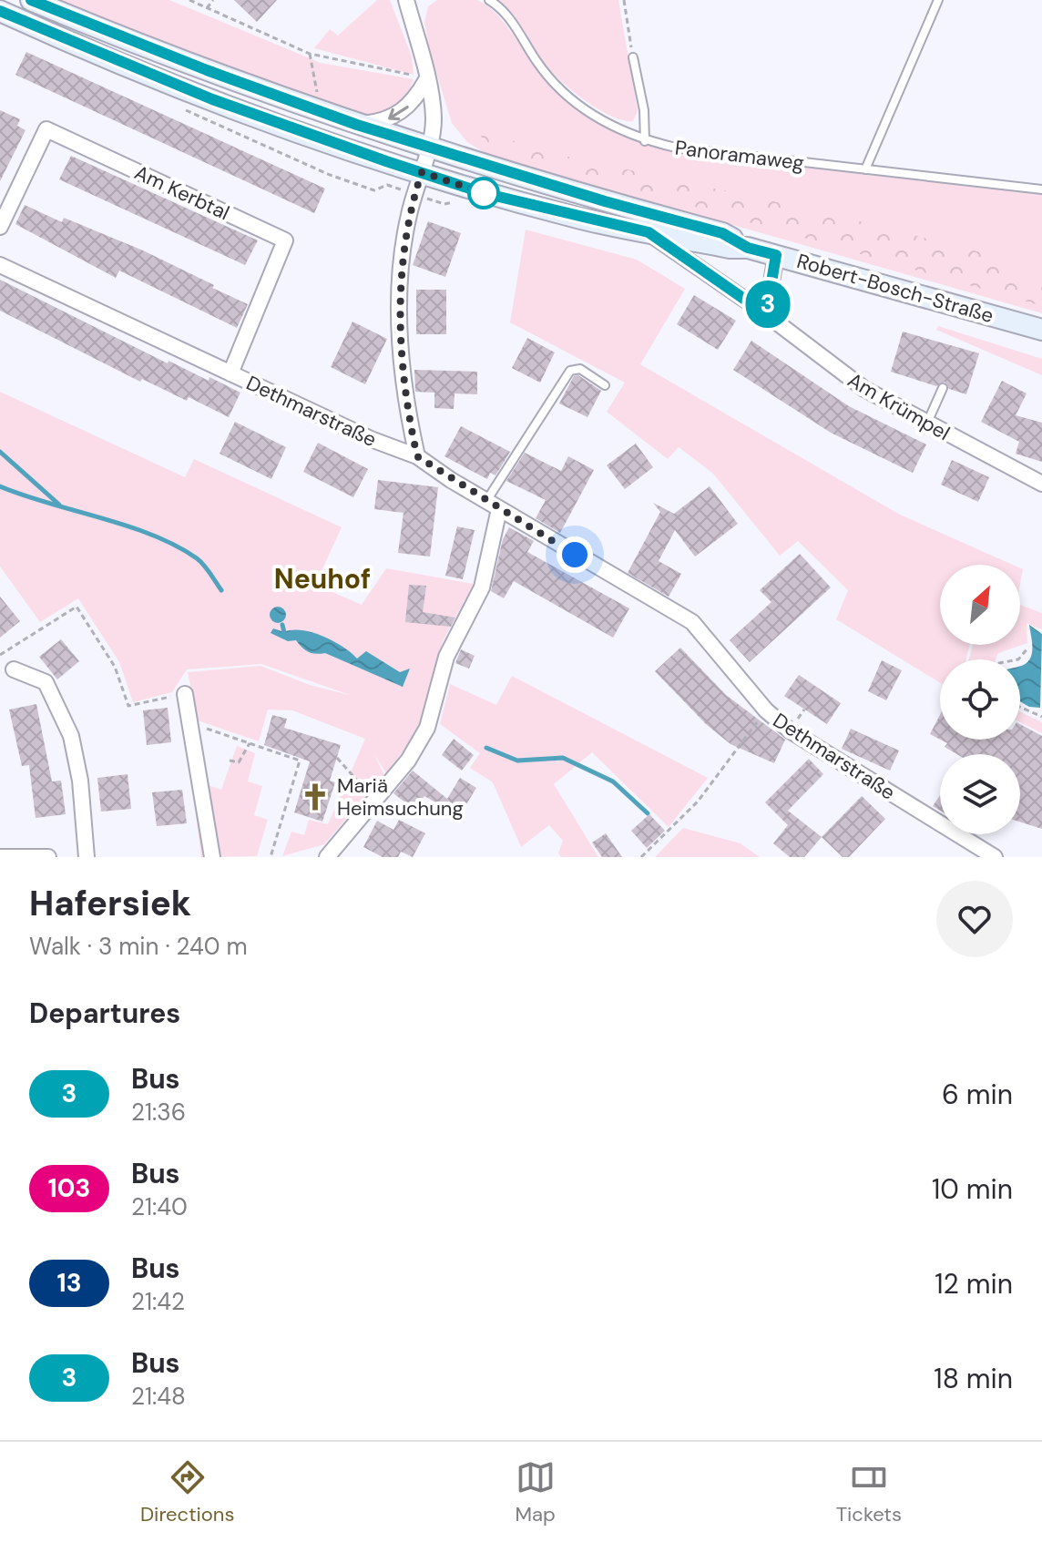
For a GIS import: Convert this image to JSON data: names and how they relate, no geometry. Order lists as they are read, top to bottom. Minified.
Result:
{"streets":{"main road":["Robert-Bosch-Straße"],"street":["Am Kerbtal","Am Krümpel","Dethmarstraße"],"lane":["Panoramaweg"]},"crossings":[["Am Kerbtal","Dethmarstraße"],["Robert-Bosch-Straße","Am Krümpel"]],"districts":["Neuhof"],"places":{"church":["Mariä Heimsuchung"]},"lines":["bus line 3"],"north":"top right","page":{"on_map":"3","heading":[["Hafersiek","Walk · 3 min · 240 m"],"Departures"],"list":[{"mark":"3","name":"Bus","note":"21:36","value":"6 min"},{"mark":"103","name":"Bus","note":"21:40","value":"10 min"},{"mark":"13","name":"Bus","note":"21:42","value":"12 min"},{"mark":"3","name":"Bus","note":"21:48","value":"18 min"}],"tabs":["Directions","Map","Tickets"]}}
